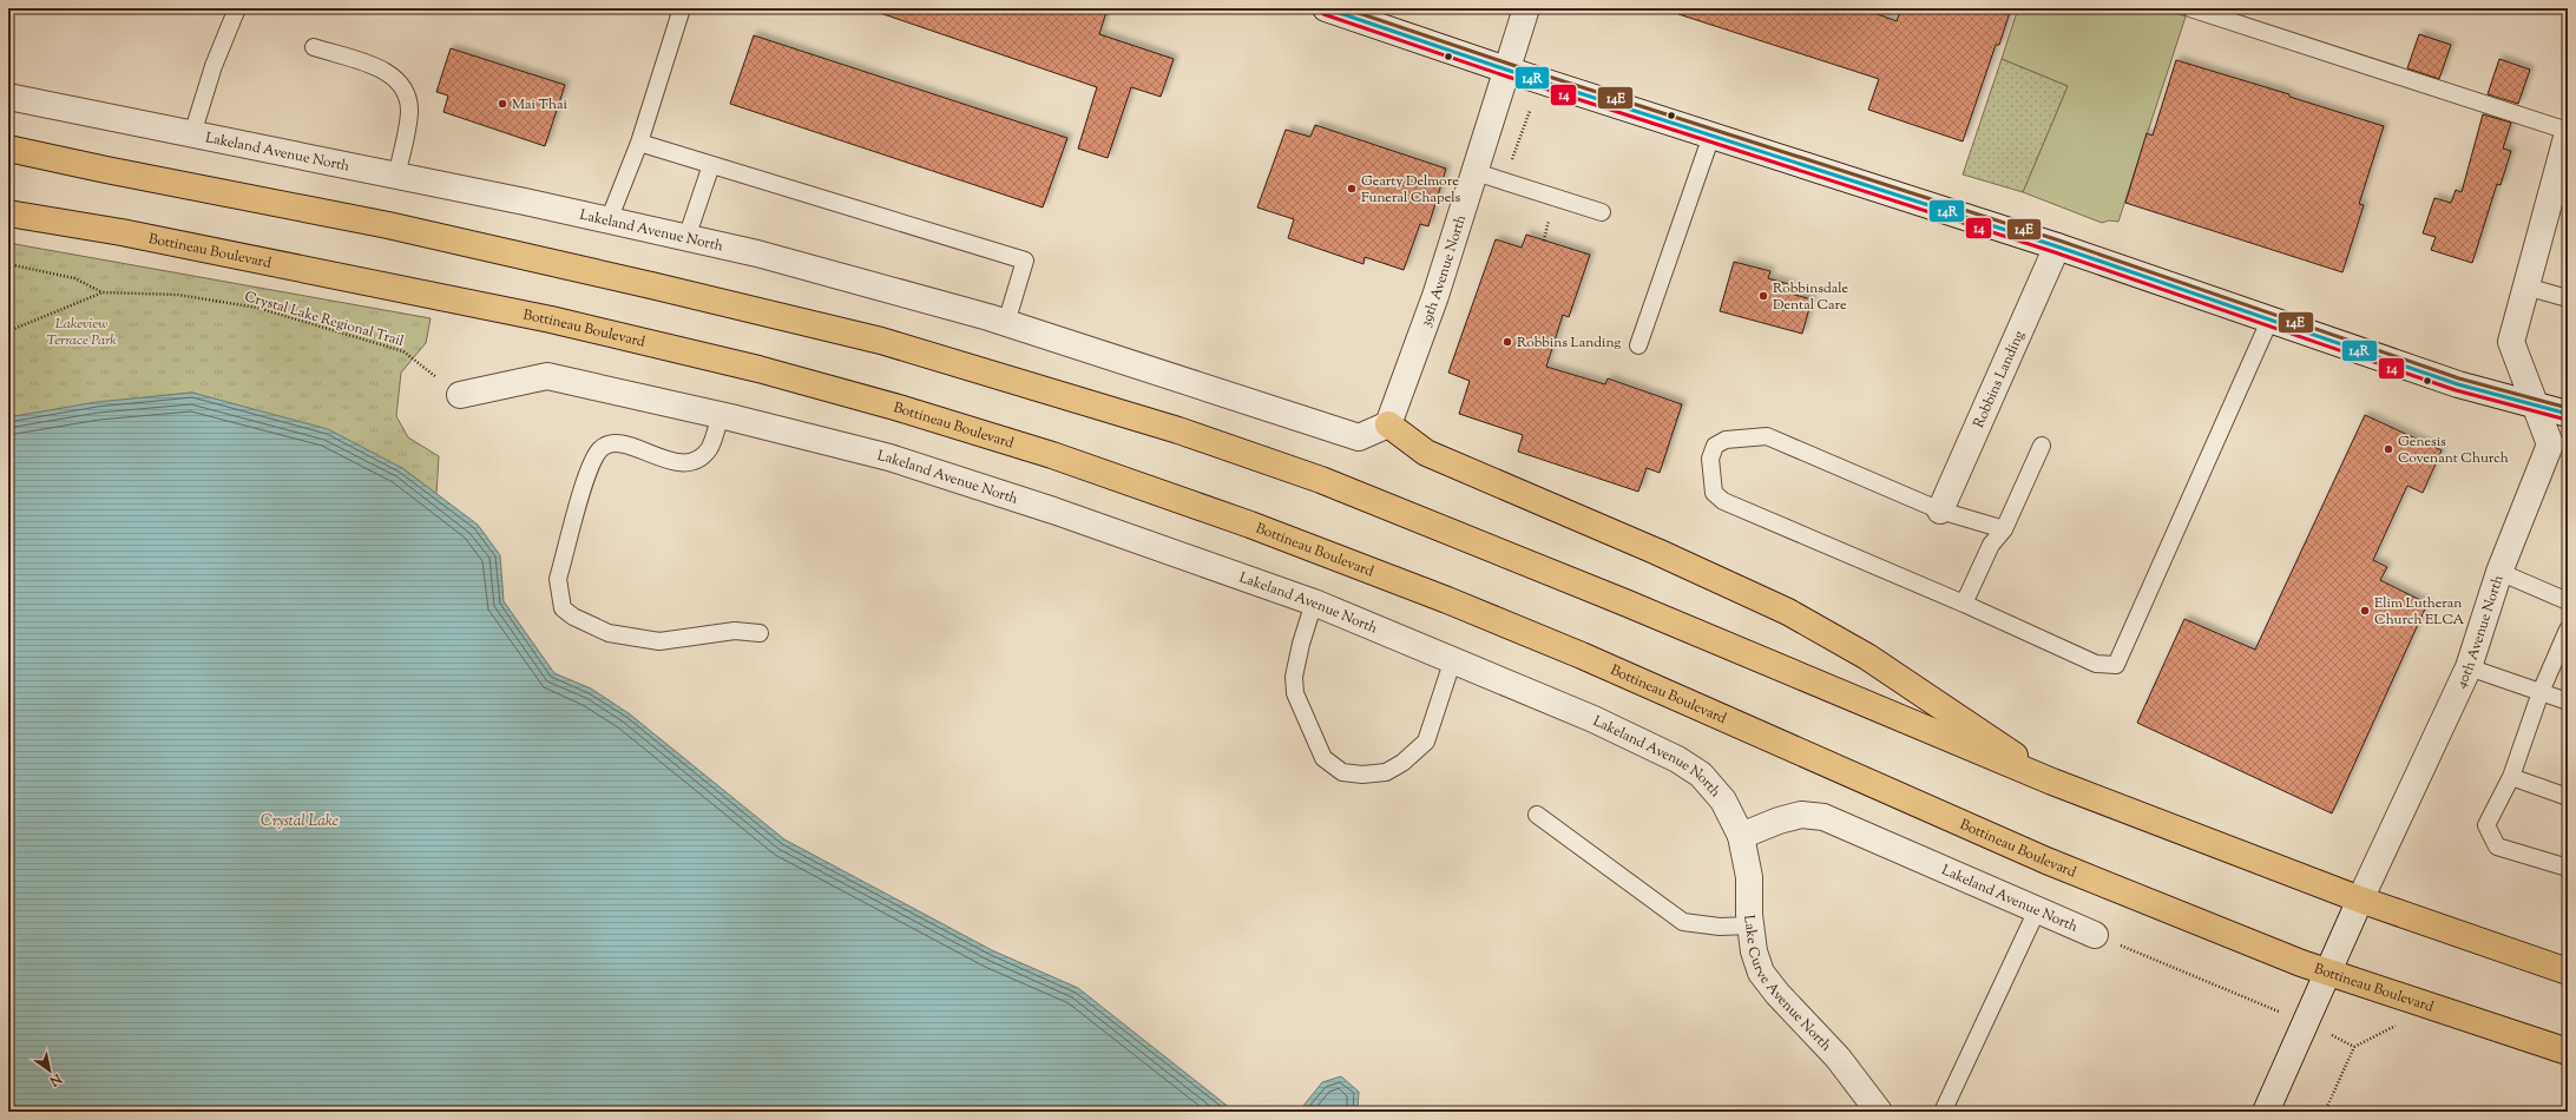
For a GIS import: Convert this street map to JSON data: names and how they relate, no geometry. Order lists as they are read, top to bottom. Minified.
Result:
{"streets":{"main road":["Bottineau Boulevard"],"street":["Lakeland Avenue North","39th Avenue North","Robbins Landing","40th Avenue North","Lake Curve Avenue North"],"path":["Crystal Lake Regional Trail"]},"crossings":[["Lakeland Avenue North","39th Avenue North"],["Lakeland Avenue North","Crystal Lake Regional Trail"],["Lakeland Avenue North","Lake Curve Avenue North"],["Bottineau Boulevard","40th Avenue North"]],"water":["Crystal Lake"],"parks":["Lakeview Terrace Park"],"places":["Mai Thai","Gearty Delmore Funeral Chapels","Robbinsdale Dental Care","Robbins Landing","Genesis Covenant Church","Elim Lutheran Church ELCA"],"lines":["transit line 14R","transit line 14E","transit line 14"],"north":"bottom right"}
